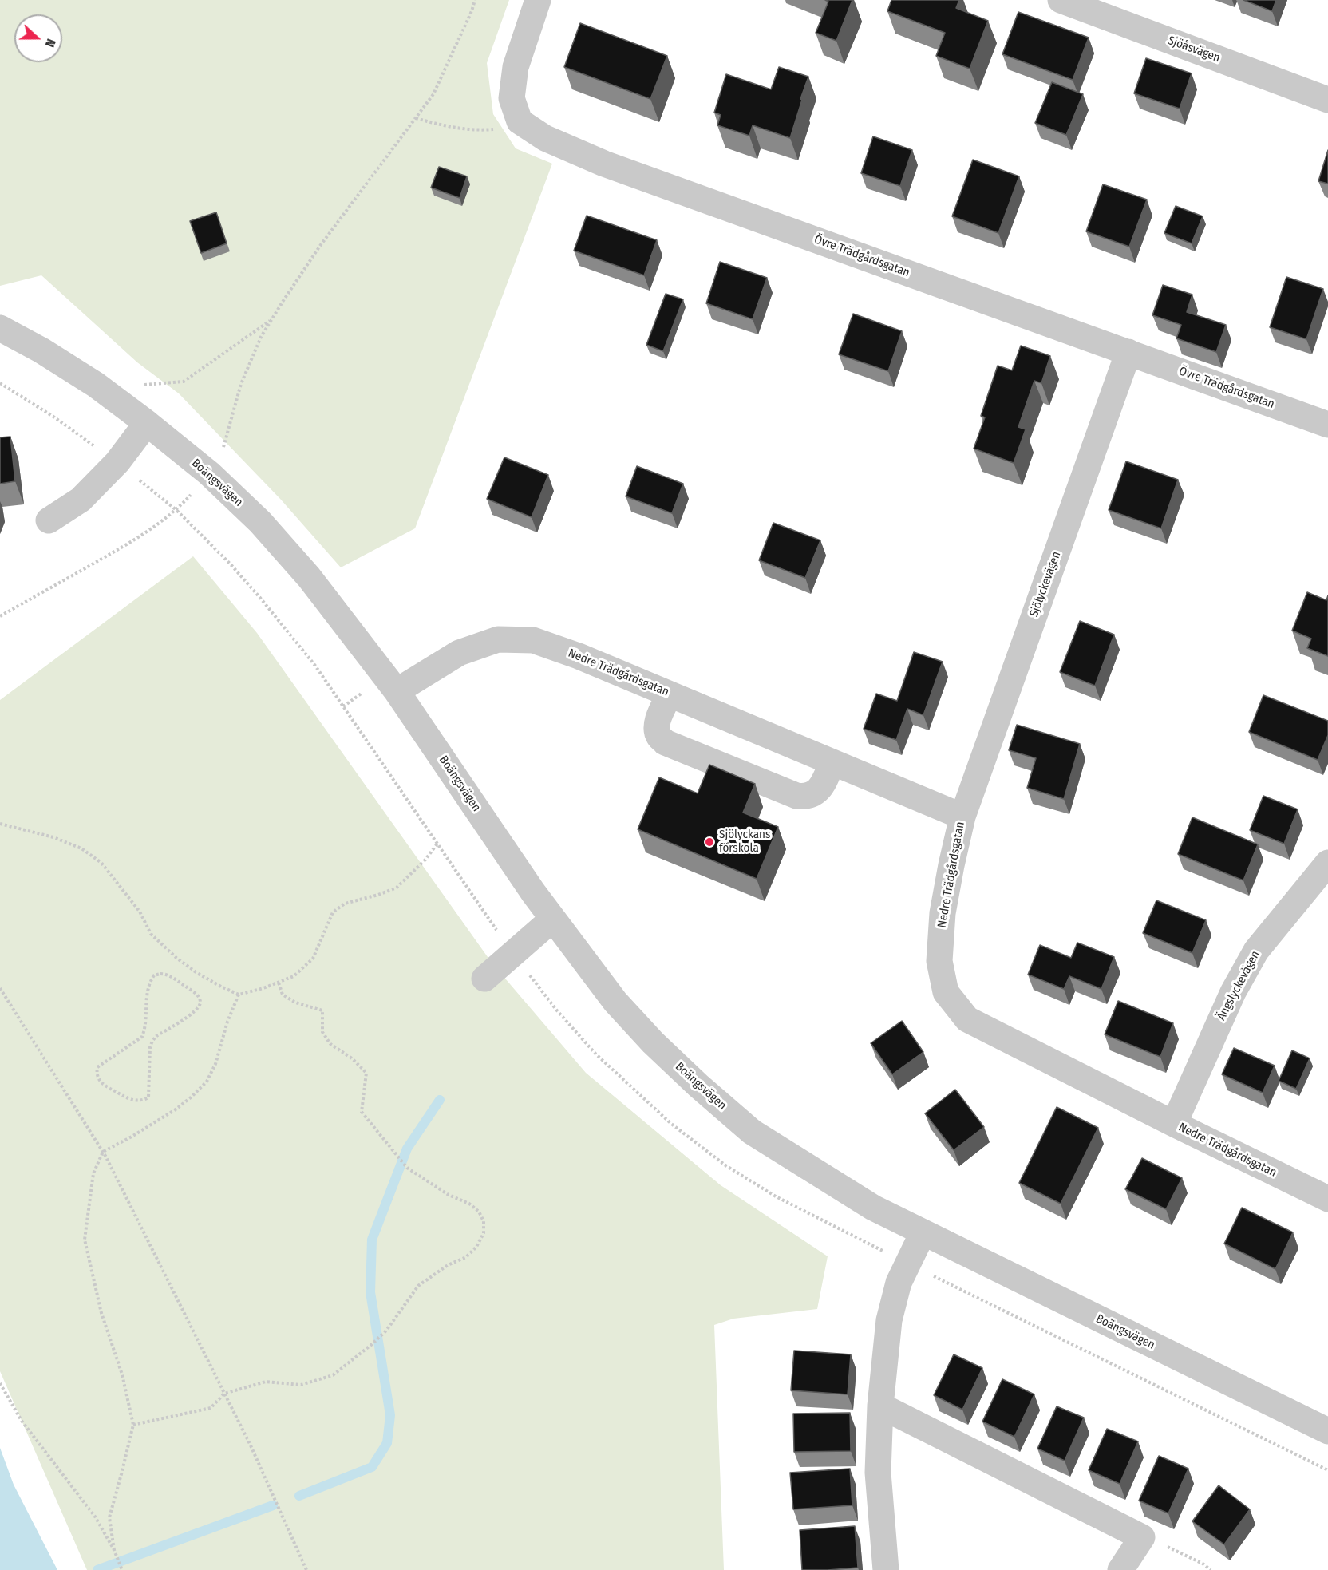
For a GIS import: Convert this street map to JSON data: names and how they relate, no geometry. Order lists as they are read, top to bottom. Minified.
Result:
{"streets":{"street":["Sjöåsvägen","Övre Trädgårdsgatan","Boängsvägen","Sjölyckevägen","Nedre Trädgårdsgatan","Ängslyckevägen"]},"crossings":[["Övre Trädgårdsgatan","Sjölyckevägen"],["Boängsvägen","Nedre Trädgårdsgatan"],["Sjölyckevägen","Nedre Trädgårdsgatan"],["Nedre Trädgårdsgatan","Ängslyckevägen"]],"places":["Sjölyckans förskola"],"north":"right"}
